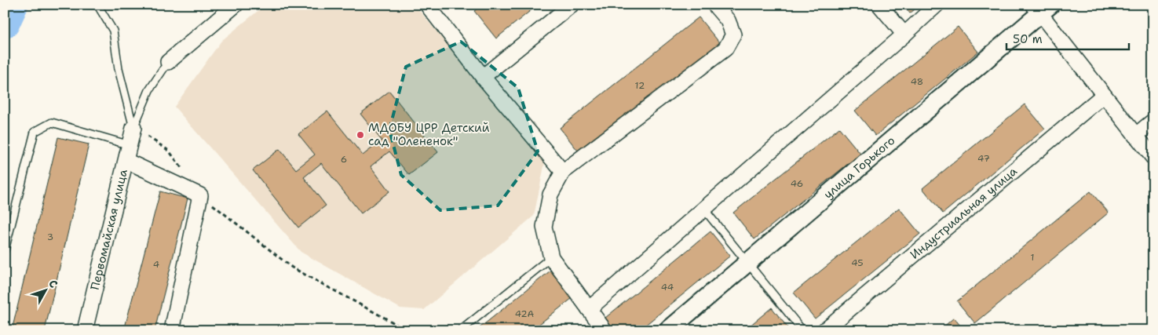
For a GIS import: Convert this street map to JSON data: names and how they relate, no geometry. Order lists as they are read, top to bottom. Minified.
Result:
{"streets":{"street":["улица Горького","Индустриальная улица","Первомайская улица"]},"places":["МДОБУ ЦРР Детский сад \"Олененок\""],"house_numbers":["48","12","47","6","46","3","1","45","4","44","42А"],"scale_bar":"50 m","north":"top right"}
